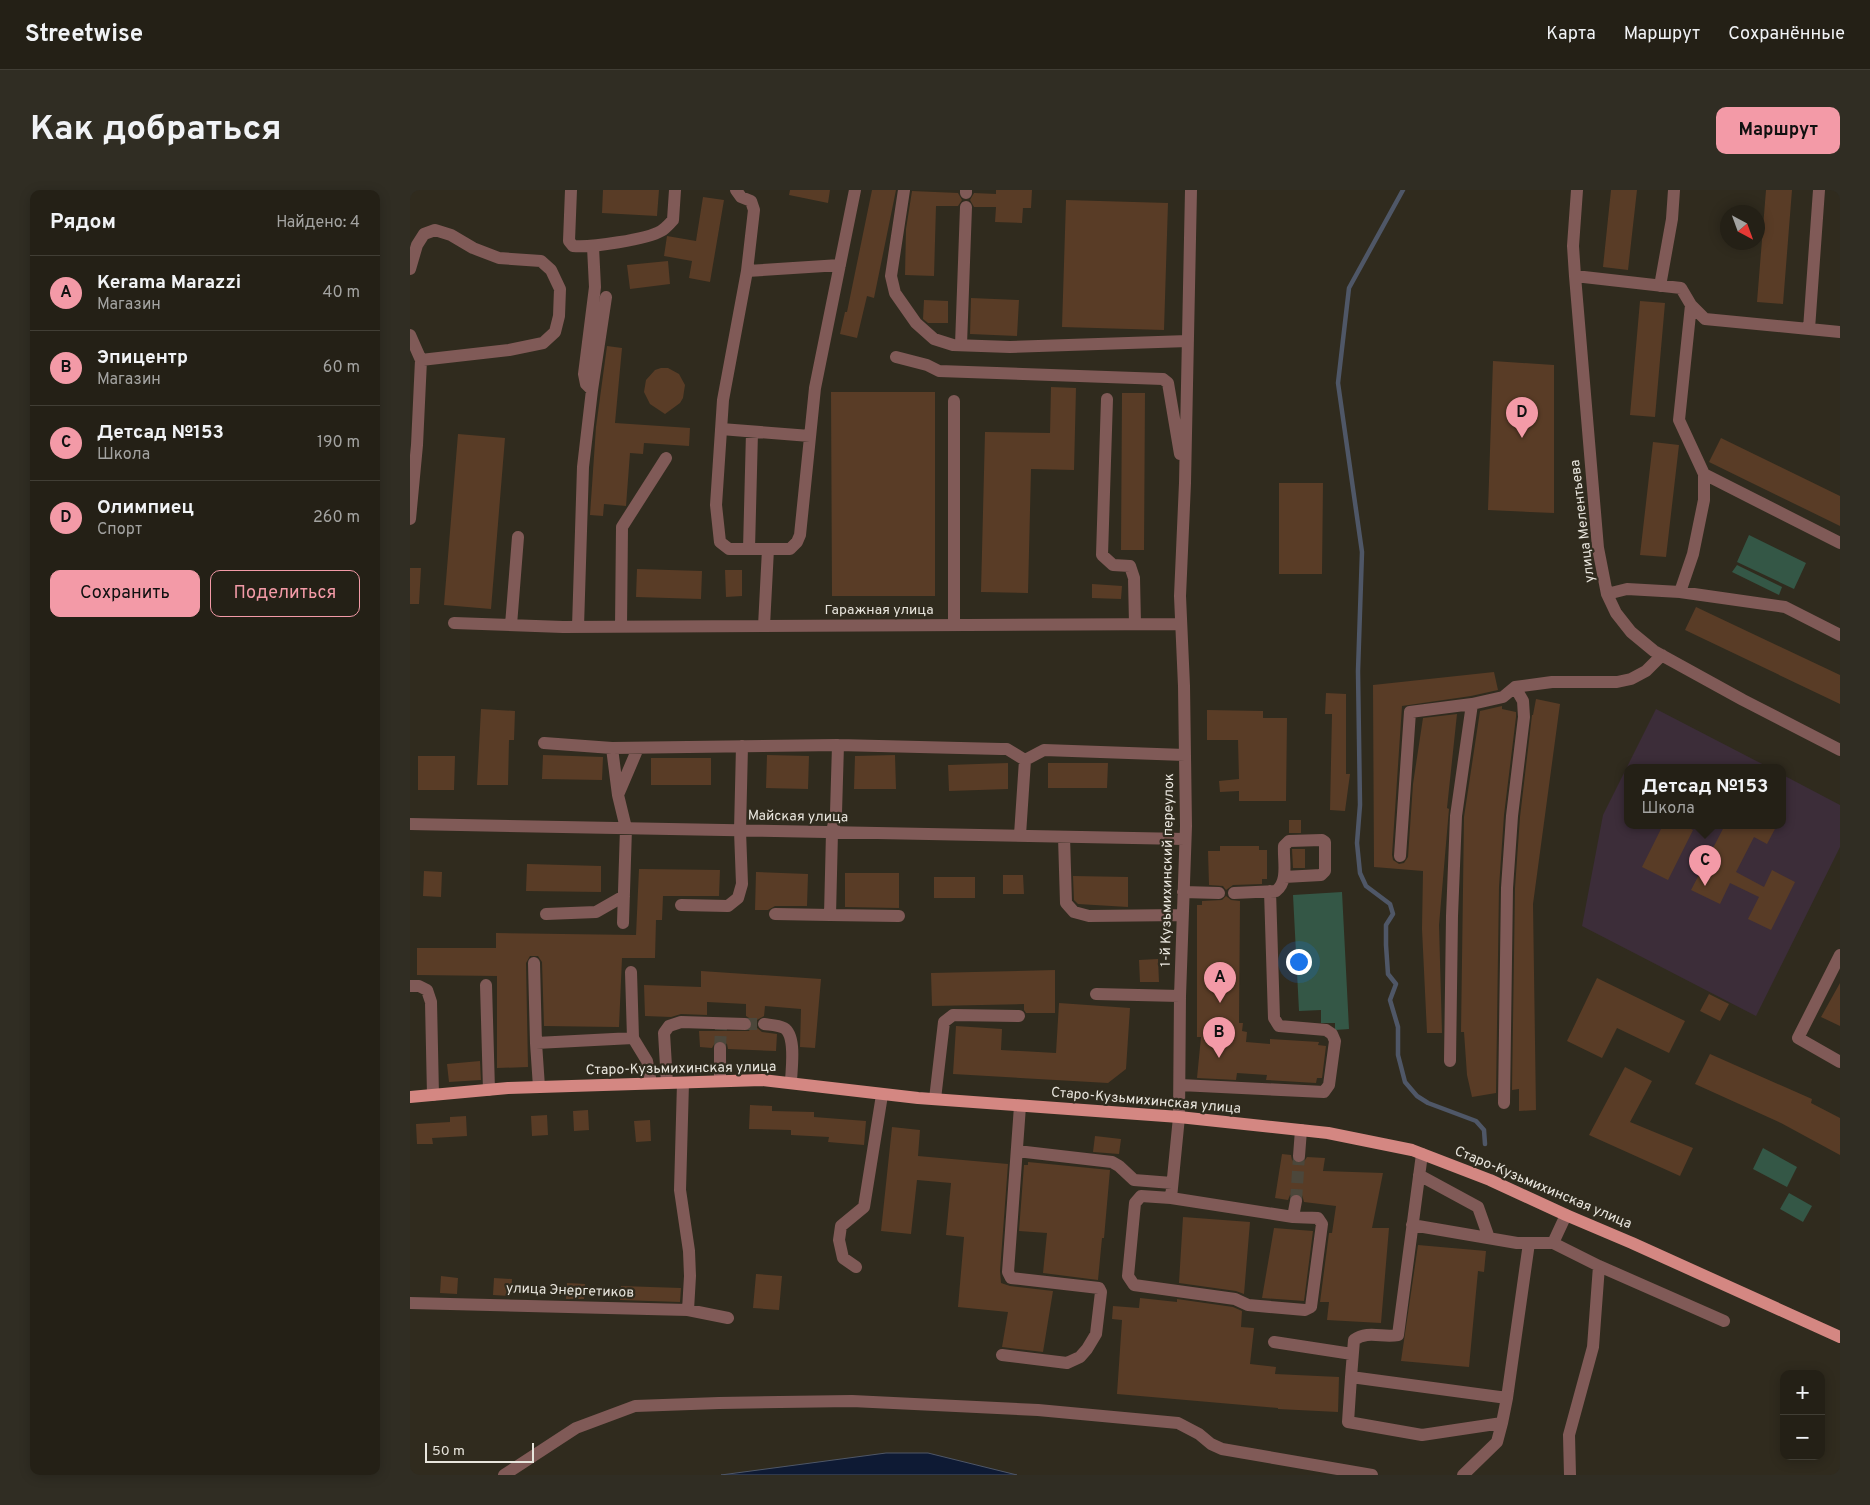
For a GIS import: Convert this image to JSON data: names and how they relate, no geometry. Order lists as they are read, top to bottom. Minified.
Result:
{"streets":{"main road":["Старо-Кузьмихинская улица"],"street":["улица Мелентьева","Гаражная улица","Майская улица","1-й Кузьмихинский переулок","улица Энергетиков"]},"crossings":[["Гаражная улица","1-й Кузьмихинский переулок"],["Майская улица","1-й Кузьмихинский переулок"],["1-й Кузьмихинский переулок","Старо-Кузьмихинская улица"]],"scale_bar":"50 m","north":"bottom right","page":{"header":"Streetwise","nav":["Карта","Маршрут","Сохранённые"],"buttons":["Маршрут",["Сохранить","Поделиться"]],"title":"Как добраться","heading":["Рядом","Найдено: 4"],"list":[{"mark":"A","name":"Kerama Marazzi","note":"Магазин","value":"40 m"},{"mark":"B","name":"Эпицентр","note":"Магазин","value":"60 m"},{"mark":"C","name":"Детсад №153","note":"Школа","value":"190 m"},{"mark":"D","name":"Олимпиец","note":"Спорт","value":"260 m"}],"pins":["D","C","A","B"],"popup":["Детсад №153","Школа"],"map_buttons":["+","−"],"scale":"50 m"}}
